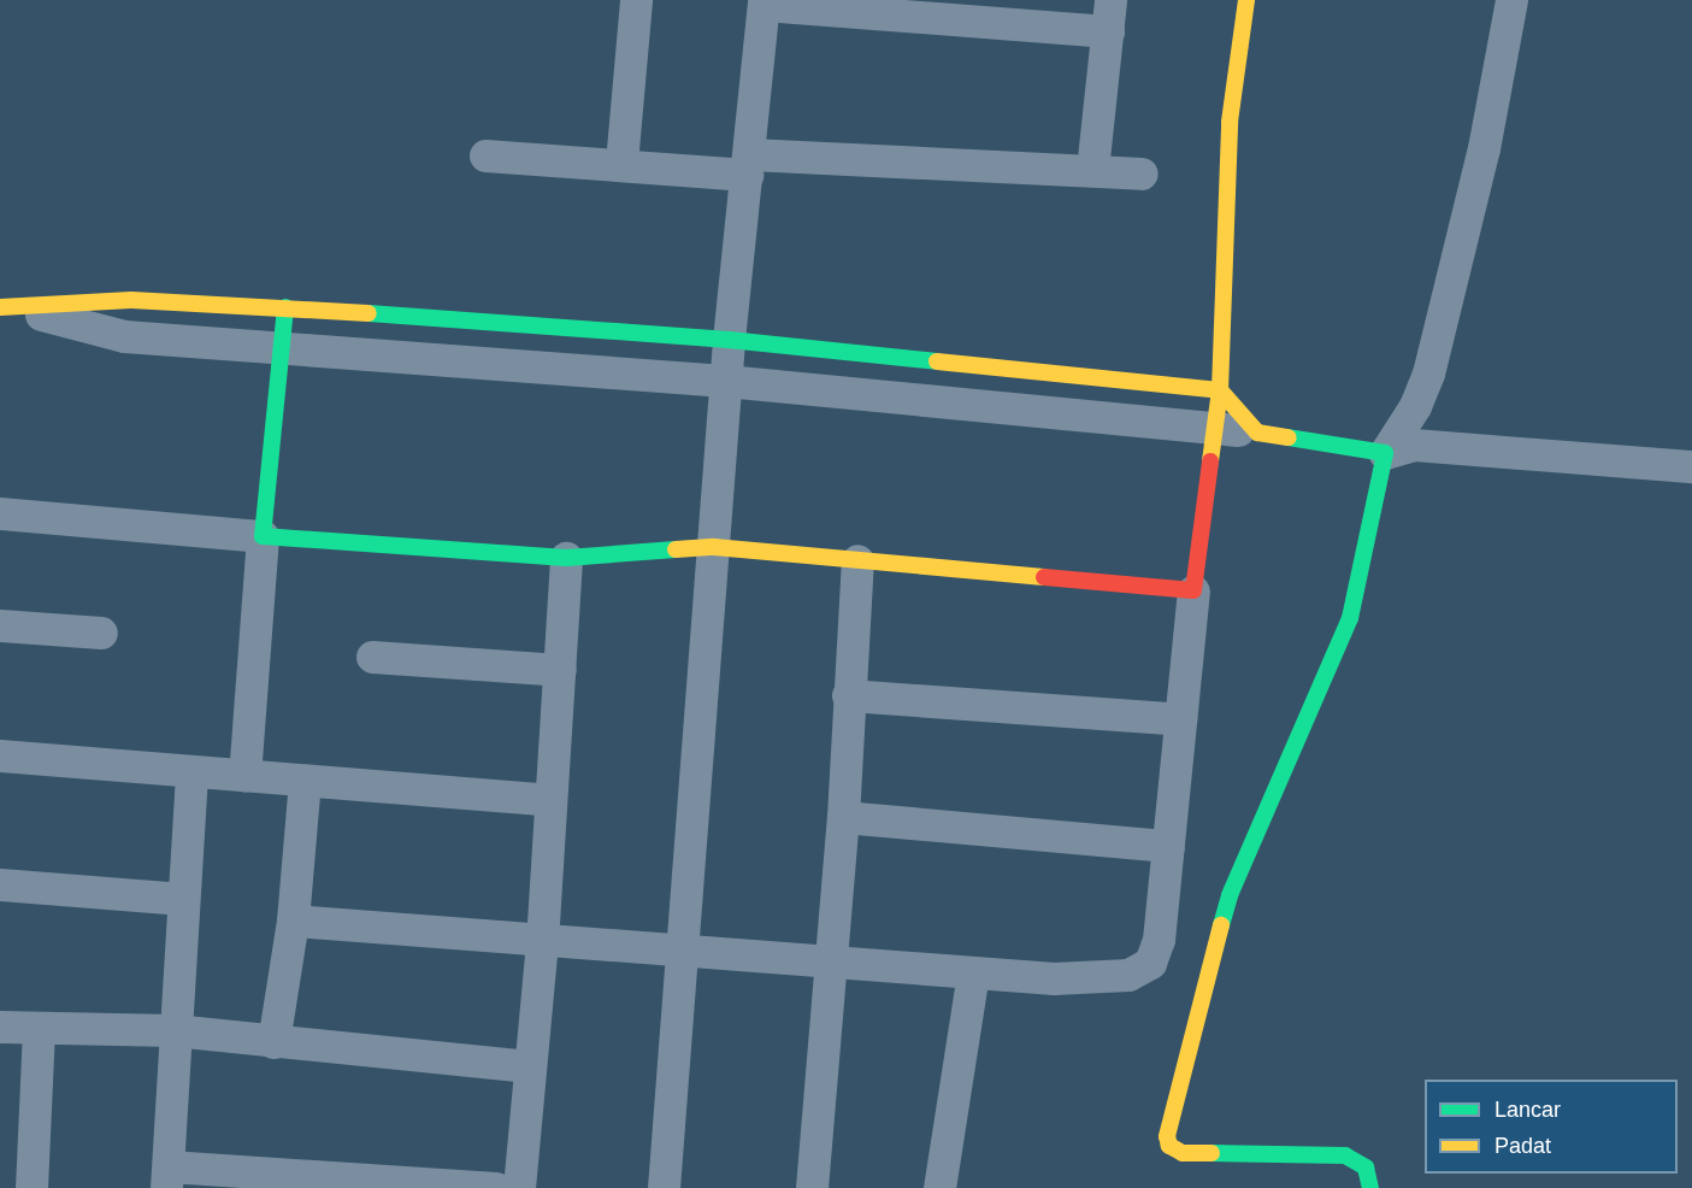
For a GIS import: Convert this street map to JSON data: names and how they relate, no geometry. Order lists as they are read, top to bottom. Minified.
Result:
{"legend":["Lancar","Padat"]}
